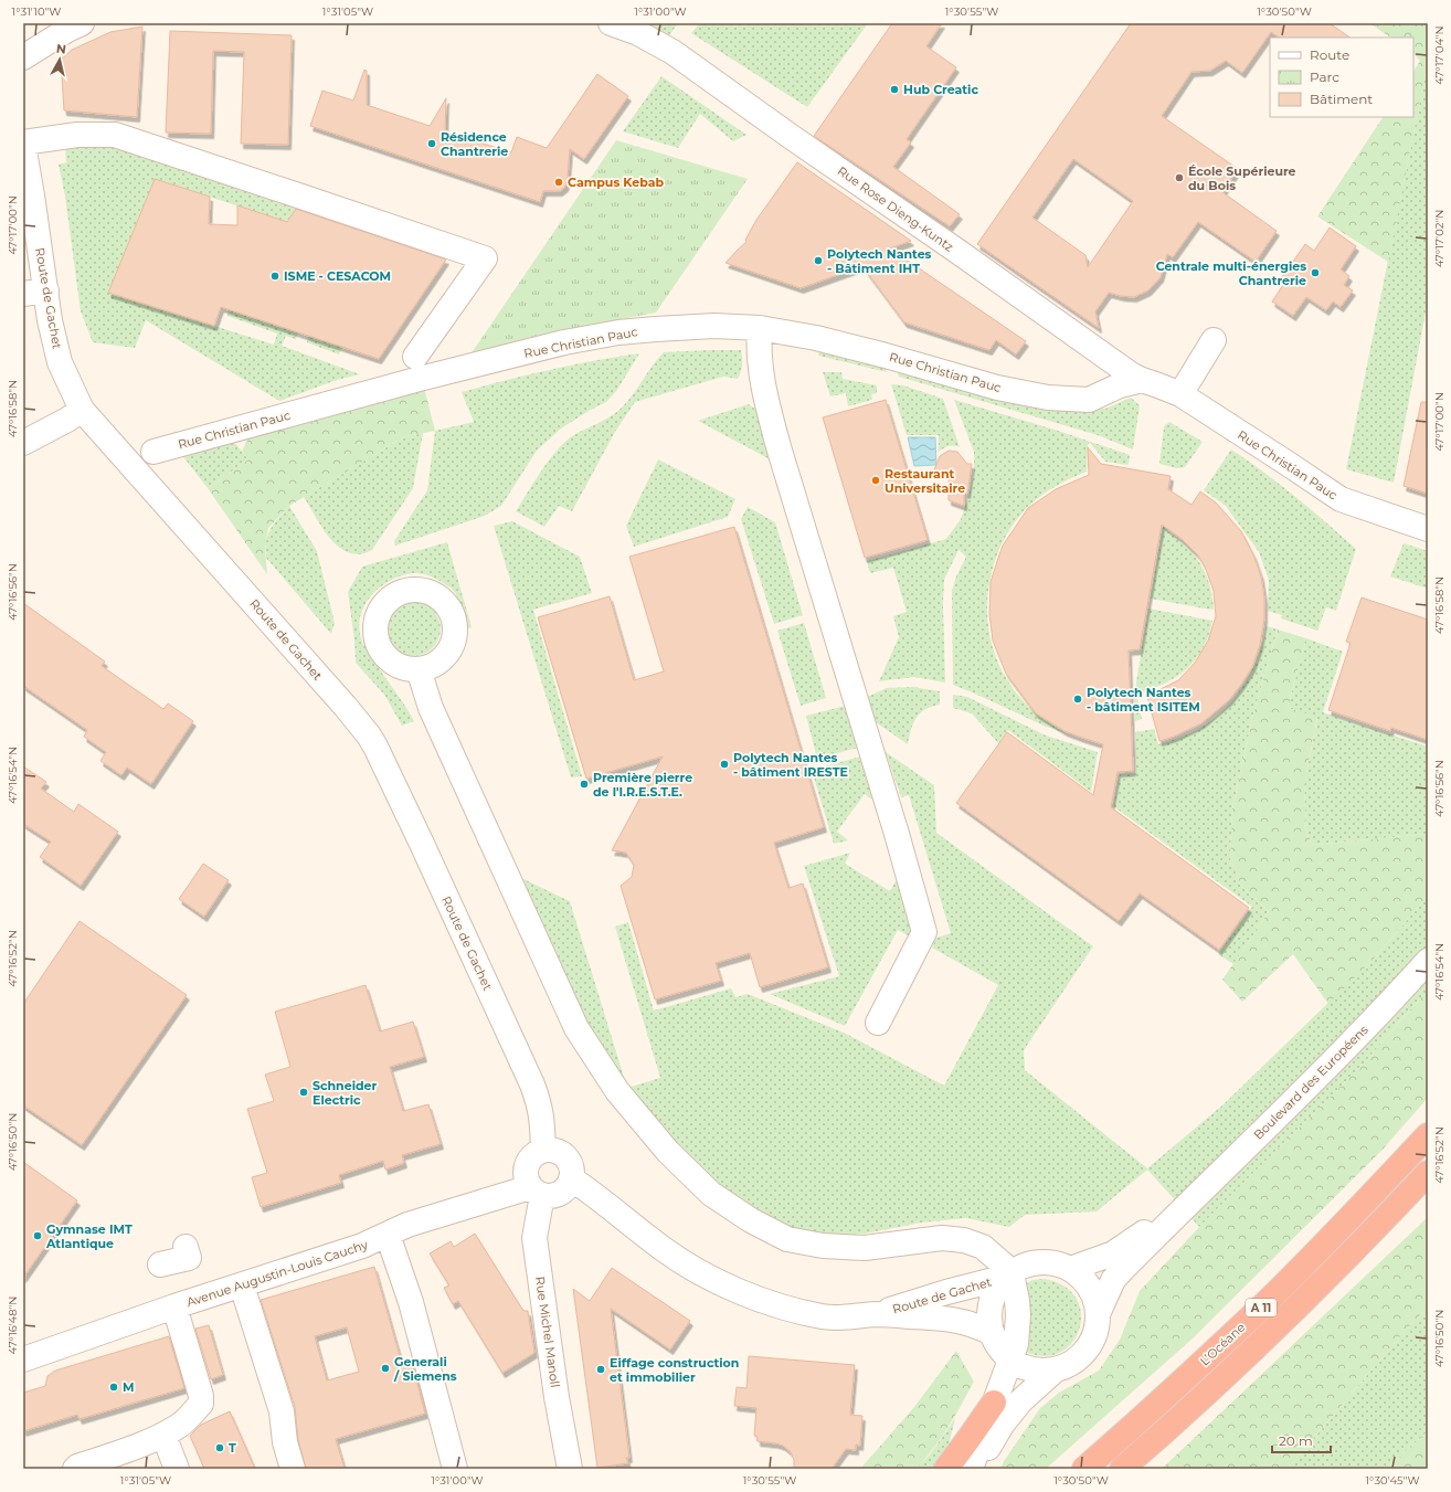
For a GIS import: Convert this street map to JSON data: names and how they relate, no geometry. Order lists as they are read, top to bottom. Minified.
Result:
{"streets":{"highway":["A 11","L’Océane"],"street":["Rue Rose Dieng-Kuntz","Route de Gachet","Rue Christian Pauc","Boulevard des Européens","Avenue Augustin-Louis Cauchy","Rue Michel Manoll"]},"crossings":[["Rue Rose Dieng-Kuntz","Rue Christian Pauc"],["Route de Gachet","Boulevard des Européens"],["Route de Gachet","Avenue Augustin-Louis Cauchy"],["Route de Gachet","Rue Michel Manoll"],["Avenue Augustin-Louis Cauchy","Rue Michel Manoll"]],"places":["Hub Creatic","Résidence Chantrerie","École Supérieure du Bois","Campus Kebab","Polytech Nantes - Bâtiment IHT","Centrale multi-énergies Chantrerie","ISME - CESACOM","Restaurant Universitaire","Polytech Nantes - bâtiment ISITEM","Polytech Nantes - bâtiment IRESTE","Première pierre de l'I.R.E.S.T.E.","Schneider Electric","Gymnase IMT Atlantique","Generali / Siemens","Eiffage construction et immobilier","M","T"],"legend":["Route","Parc","Bâtiment"],"scale_bar":"20 m","north":"top","coordinates":["1°31'10\"W","1°31'05\"W","1°31'00\"W","1°30'55\"W","1°30'50\"W","47°17'04\"N","47°17'00\"N","47°17'02\"N","47°16'58\"N","47°16'56\"N","47°16'54\"N","47°16'52\"N","47°16'50\"N","47°16'48\"N","1°30'45\"W"]}
